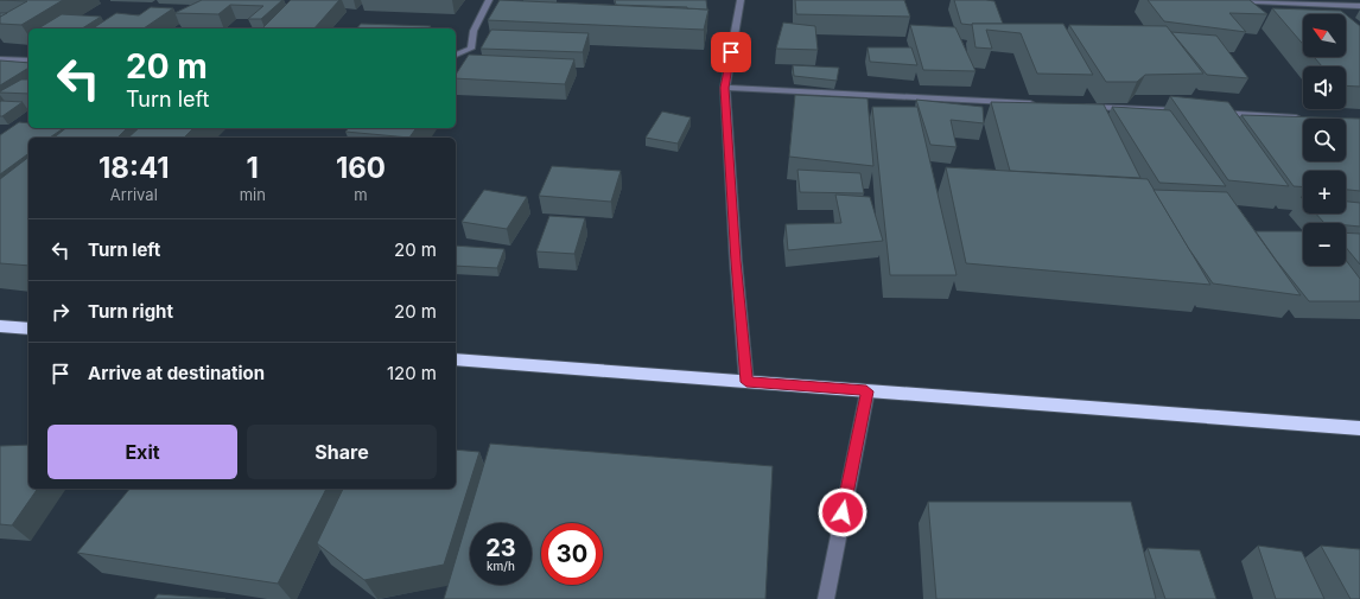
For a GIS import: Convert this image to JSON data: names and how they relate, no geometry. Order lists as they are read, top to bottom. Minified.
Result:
{"north":"top left","page":{"map_buttons":["+","−"],"turn":["20 m","Turn left"],"eta":["18:41","Arrival","1","min","160","m"],"list":[{"name":"Turn left","value":"20 m"},{"name":"Turn right","value":"20 m"},{"name":"Arrive at destination","value":"120 m"}],"buttons":["Exit","Share"],"speed":"23 km/h","limit":"30"}}
